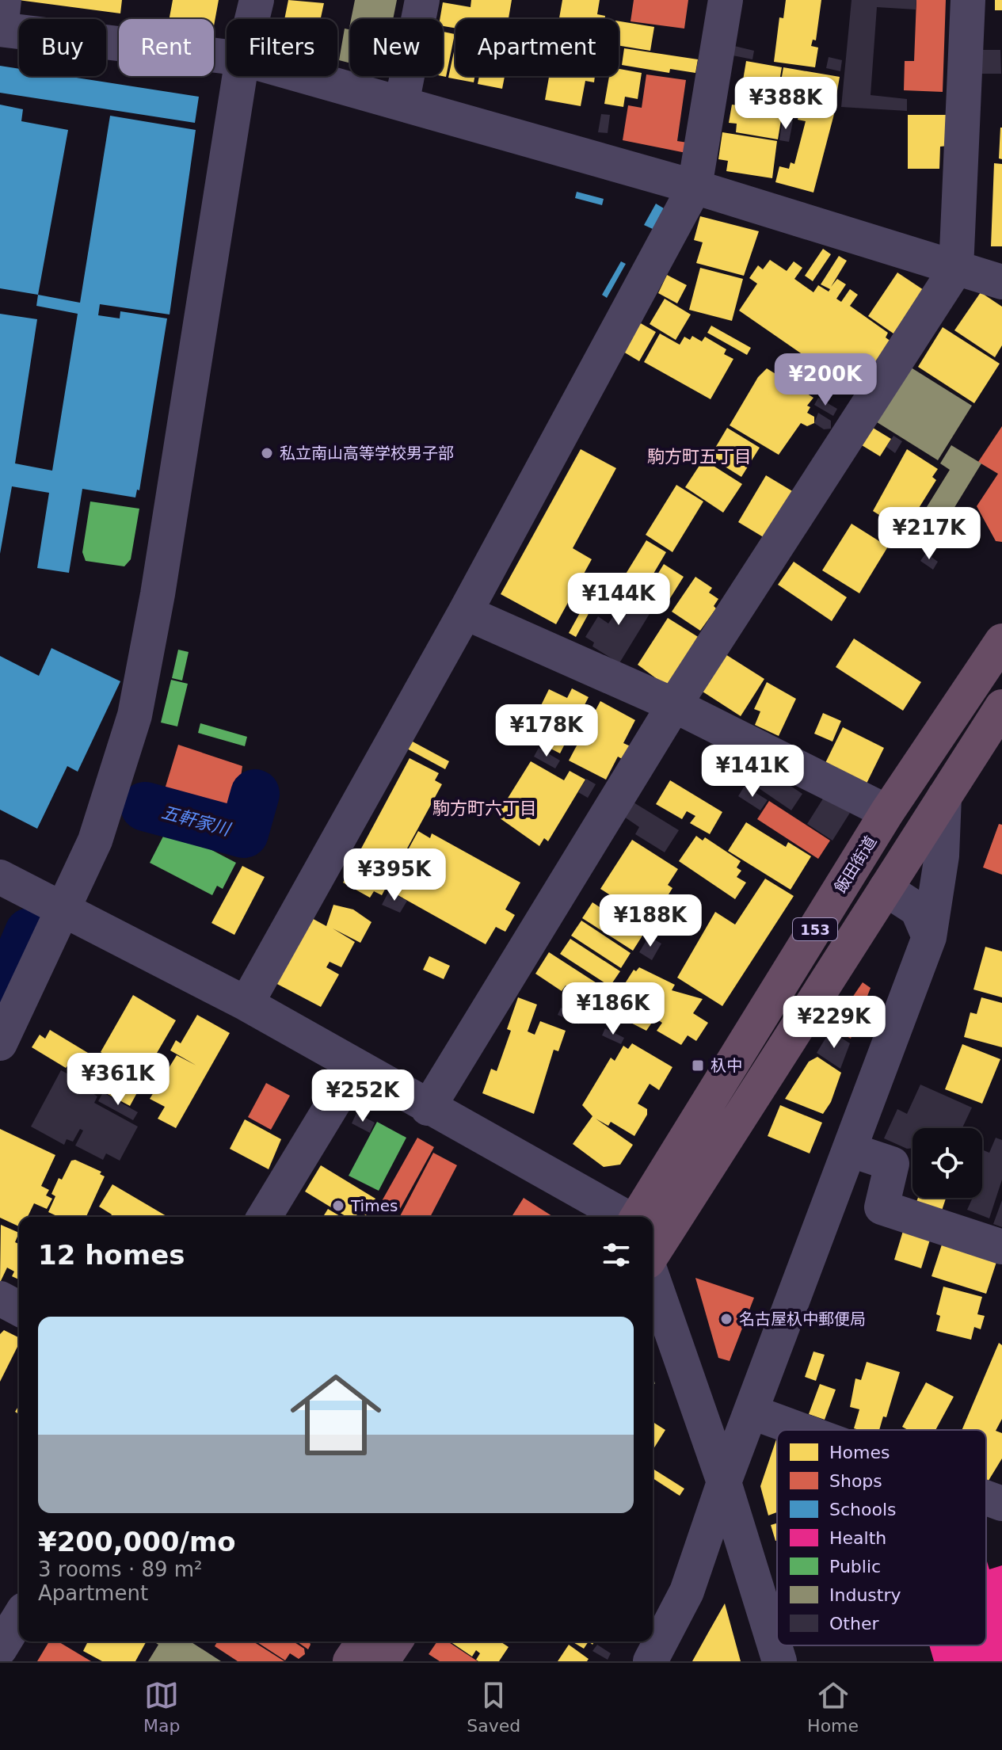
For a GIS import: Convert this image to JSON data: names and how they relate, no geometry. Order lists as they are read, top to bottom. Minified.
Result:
{"streets":{"highway":["飯田街道","153"]},"districts":["駒方町五丁目","駒方町六丁目"],"water":["五軒家川"],"places":{"other":["私立南山高等学校男子部","Times","名古屋杁中郵便局"],"transit":["杁中"]},"legend":["Homes","Shops","Schools","Health","Public","Industry","Other"],"page":{"chip":["Buy","Rent","Filters","New","Apartment"],"price":["¥388K","¥200K","¥217K","¥144K","¥178K","¥141K","¥395K","¥188K","¥186K","¥229K","¥361K","¥252K"],"heading":"12 homes","list":[{"name":"¥200,000/mo","note":"3 rooms · 89 m² · Apartment"}],"tabs":["Map","Saved","Home"]}}
